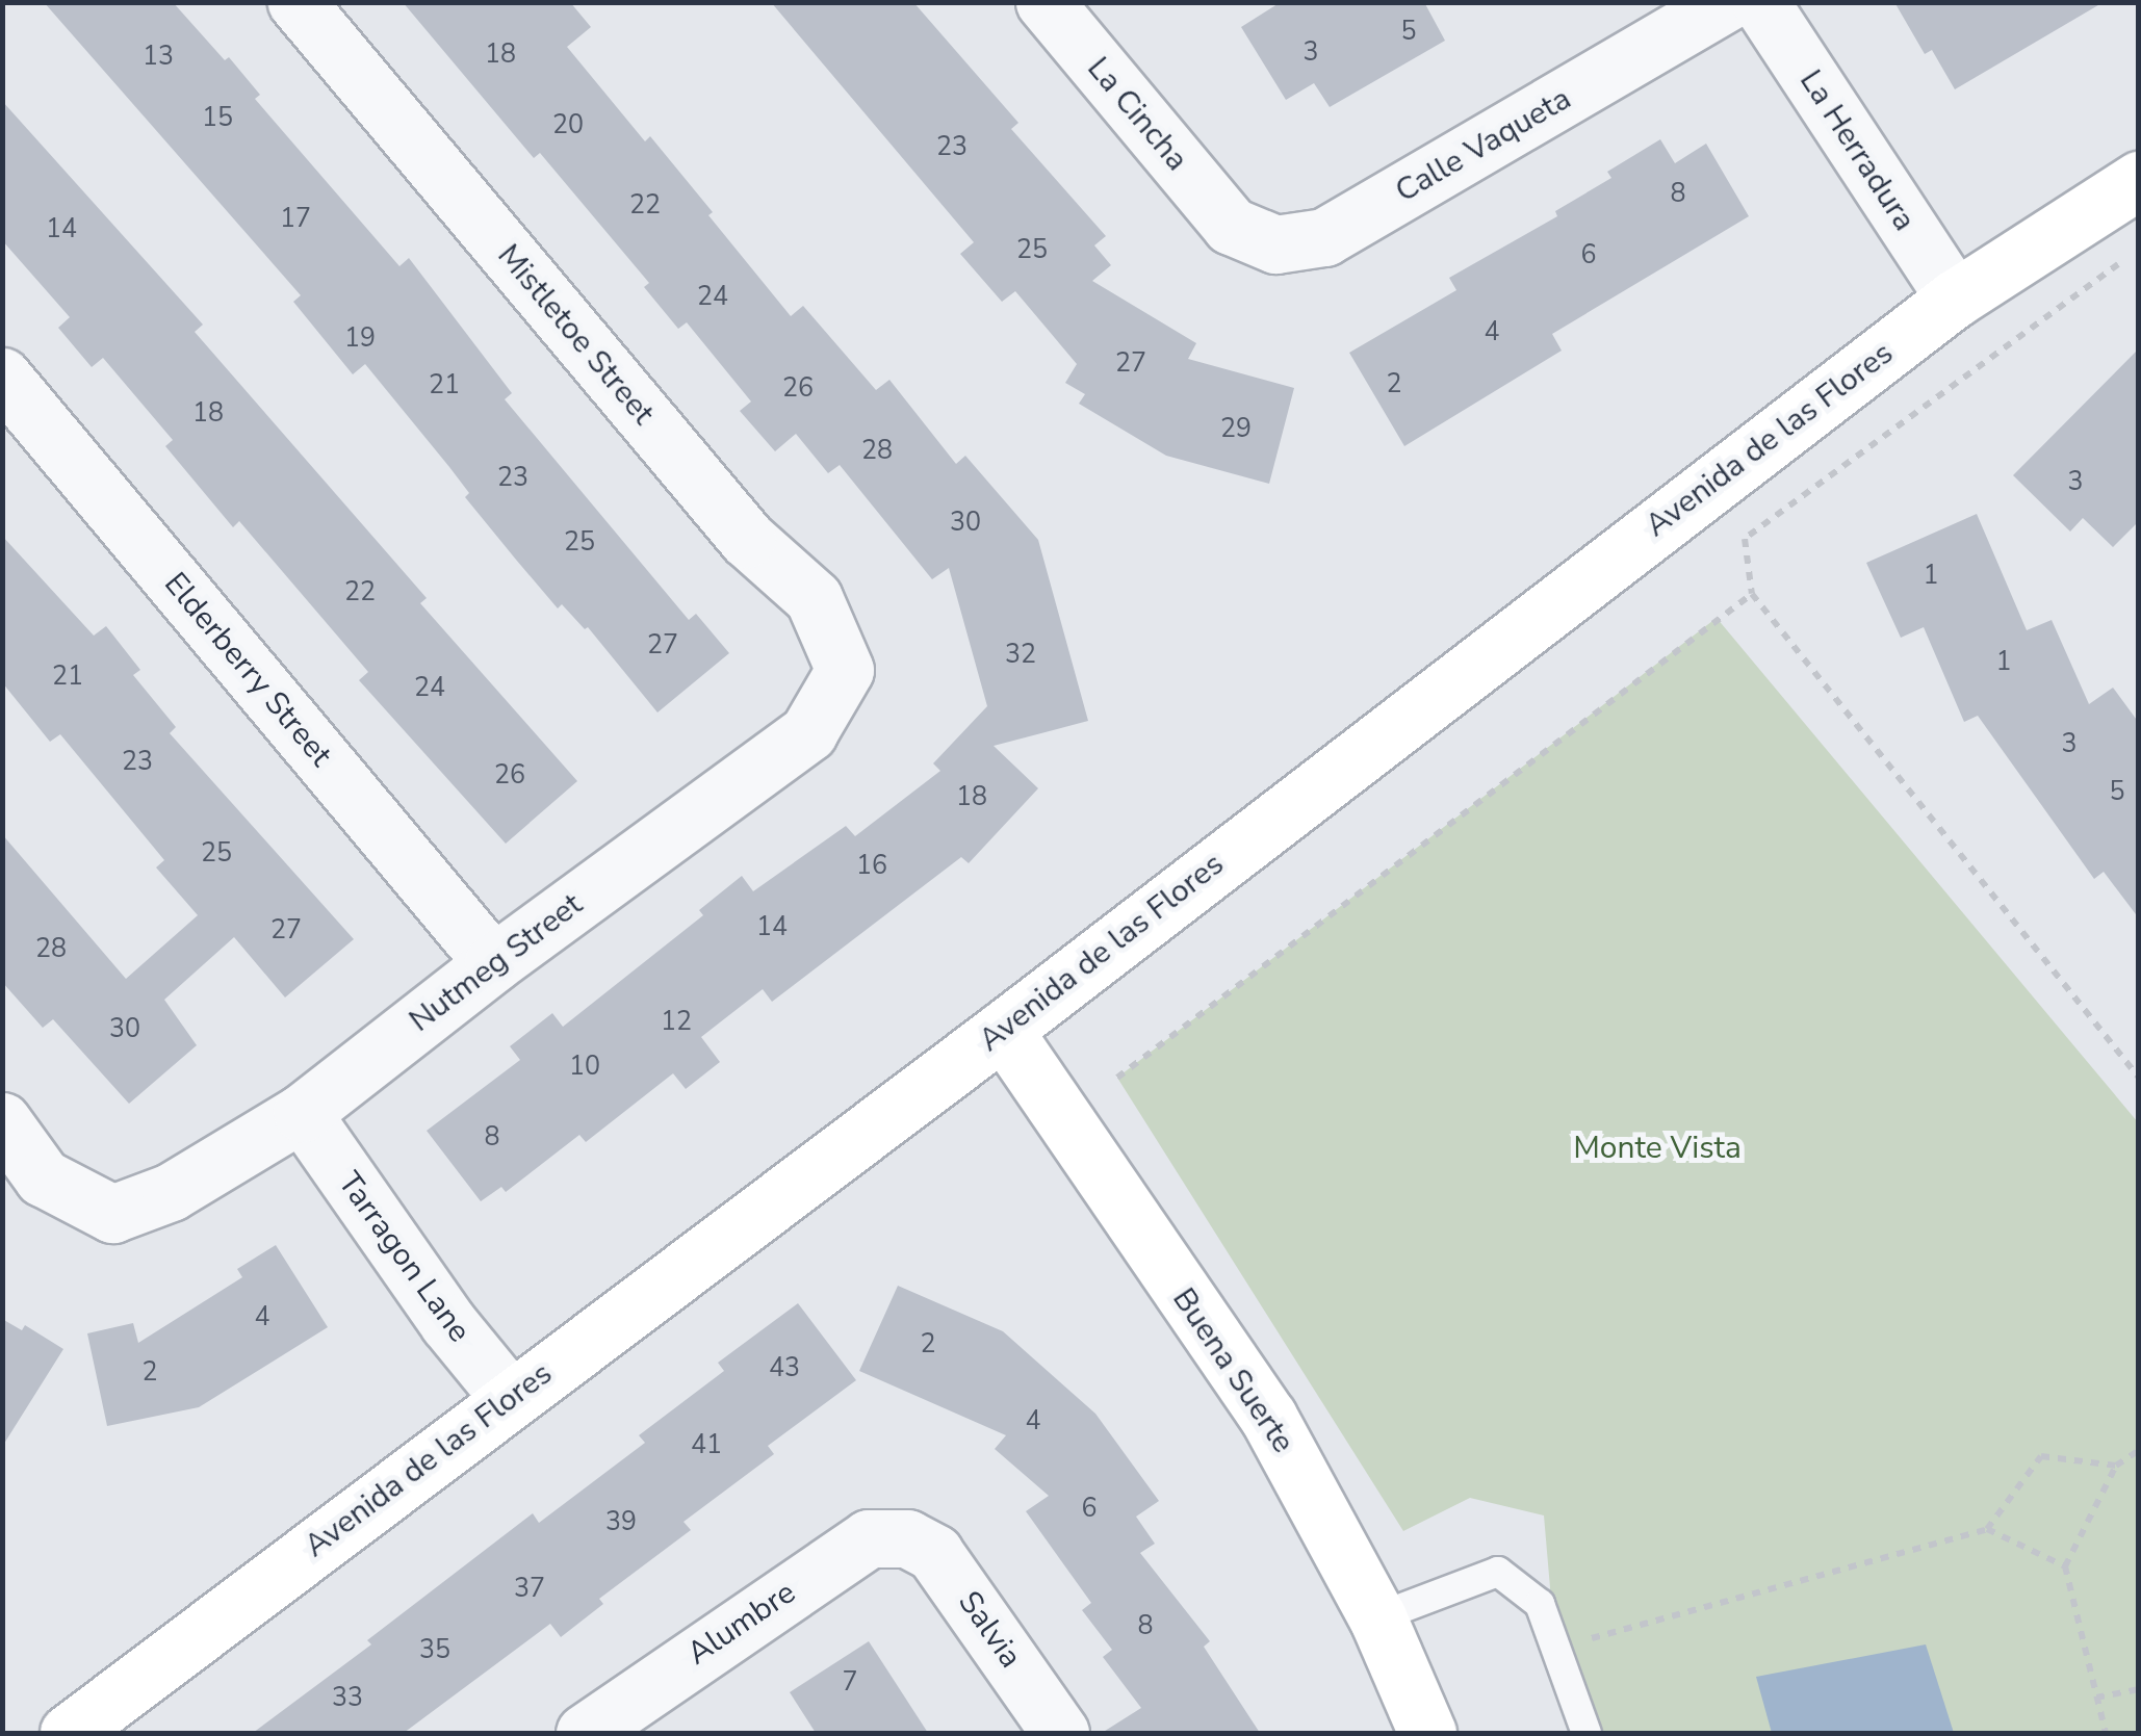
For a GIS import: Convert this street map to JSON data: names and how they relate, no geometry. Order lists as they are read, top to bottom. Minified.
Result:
{"streets":{"main road":["Avenida de las Flores","Buena Suerte"],"street":["La Cincha","Calle Vaqueta","La Herradura","Mistletoe Street","Elderberry Street","Nutmeg Street","Tarragon Lane","Alumbre","Salvia"]},"crossings":[["La Cincha","Calle Vaqueta"],["La Herradura","Avenida de las Flores"],["Mistletoe Street","Nutmeg Street"],["Avenida de las Flores","Tarragon Lane"],["Avenida de las Flores","Buena Suerte"],["Elderberry Street","Nutmeg Street"],["Nutmeg Street","Tarragon Lane"],["Alumbre","Salvia"]],"parks":["Monte Vista"],"house_numbers":["5","3","18","13","15","20","23","8","22","17","14","25","6","24","4","19","27","2","21","26","18","29","28","23","3","30","25","1","22","27","32","1","21","24","3","23","26","5","18","25","16","14","27","28","12","30","10","8","4","2","43","2","4","41","6","39","37","8","35","7","33"]}
